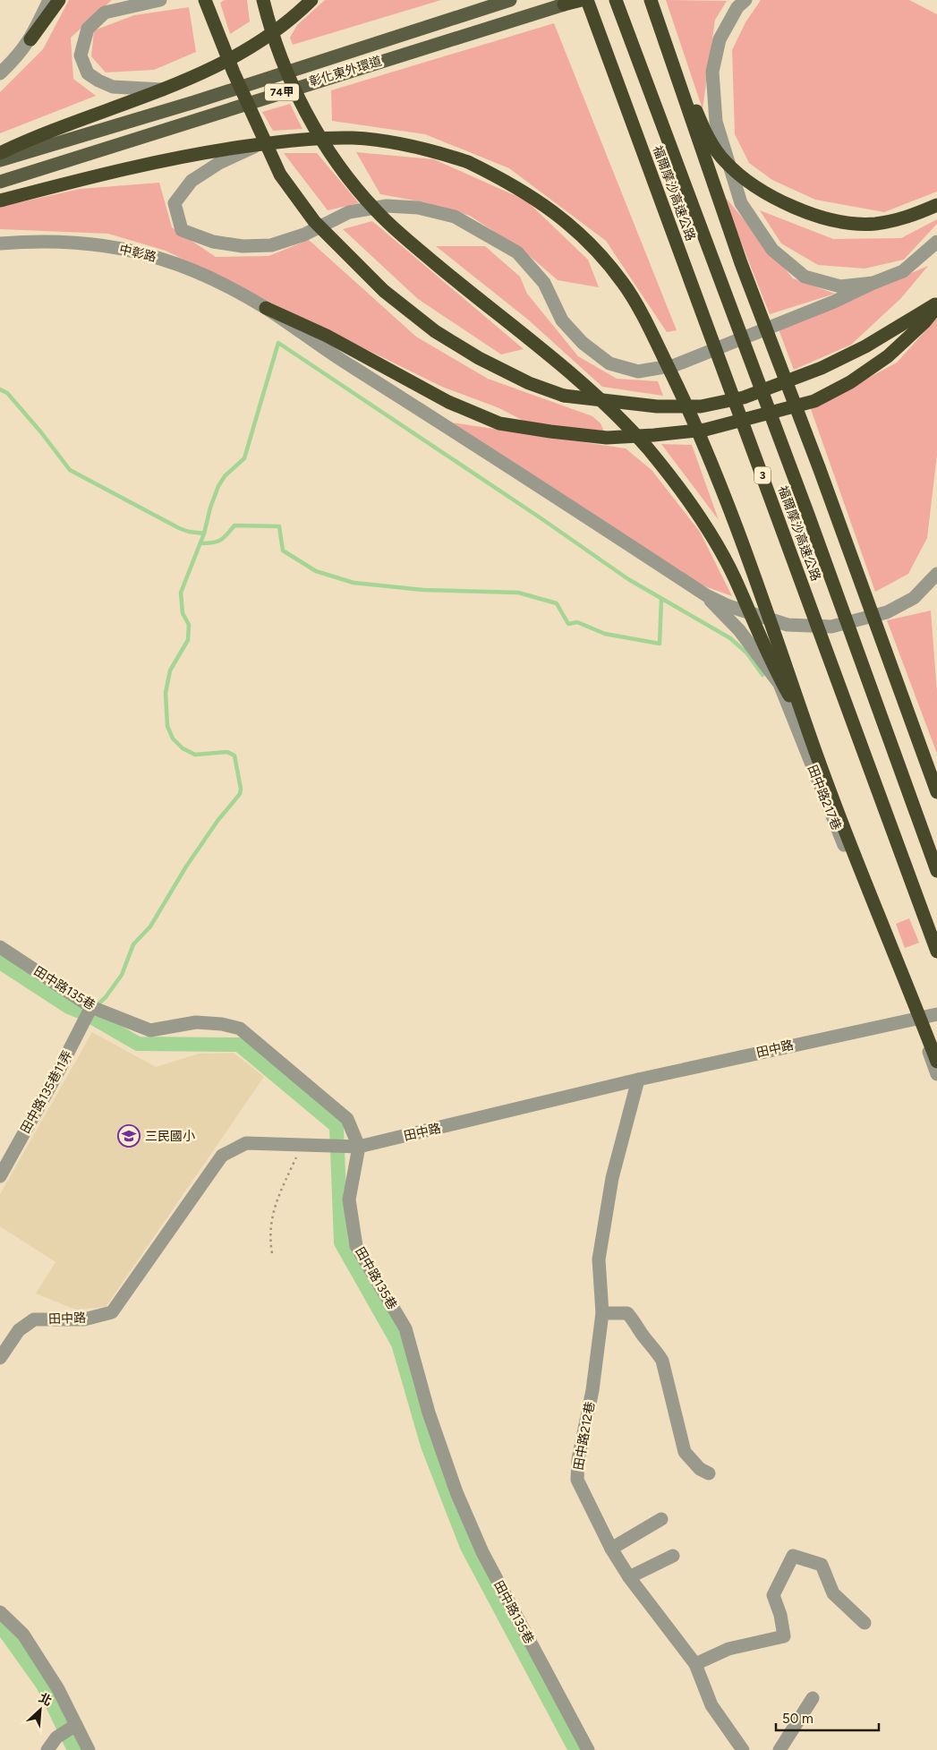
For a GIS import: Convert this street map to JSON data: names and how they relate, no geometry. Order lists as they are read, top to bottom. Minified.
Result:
{"streets":{"highway":["福爾摩沙高速公路","3"],"main road":["彰化東外環道","74甲"],"street":["中彰路","田中路217巷","田中路135巷","田中路","田中路135巷11弄","田中路212巷"]},"crossings":[["中彰路","田中路217巷"],["田中路217巷","田中路"],["田中路135巷","田中路"],["田中路135巷","田中路135巷11弄"],["田中路","田中路212巷"]],"places":{"school or university":["三民國小"]},"scale_bar":"50 m","north":"top right"}
